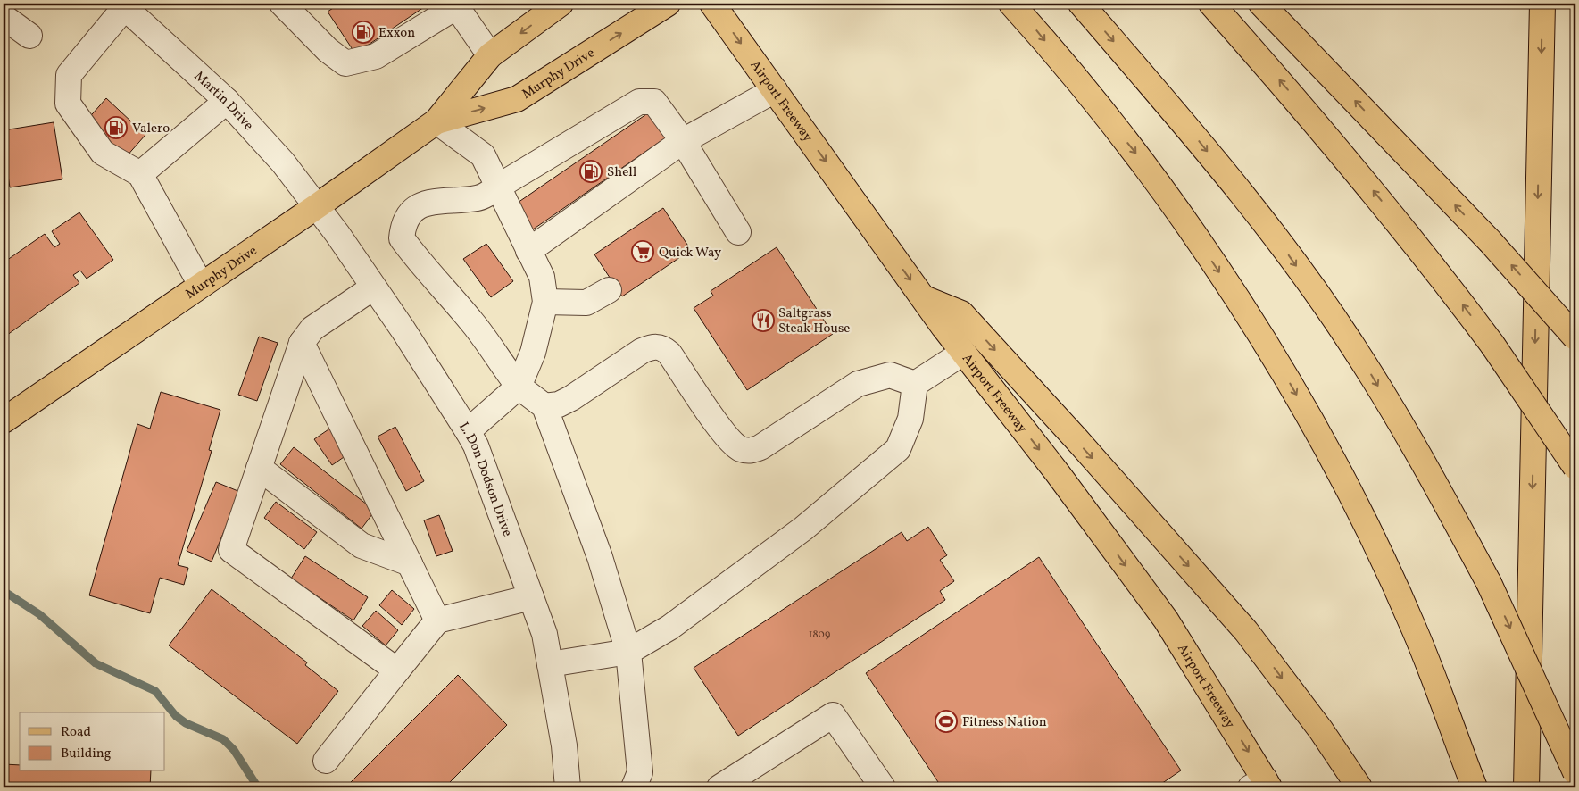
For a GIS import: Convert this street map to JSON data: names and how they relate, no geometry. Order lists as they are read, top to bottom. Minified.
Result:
{"streets":{"main road":["Murphy Drive","Airport Freeway"],"street":["Martin Drive","L. Don Dodson Drive"]},"crossings":[["Murphy Drive","Martin Drive"],["Murphy Drive","L. Don Dodson Drive"],["Martin Drive","L. Don Dodson Drive"]],"places":{"fuel station":["Exxon","Valero","Shell"],"supermarket":["Quick Way"],"restaurant":["Saltgrass Steak House"],"sports":["Fitness Nation"]},"house_numbers":["1809"],"legend":["Road","Building"]}
